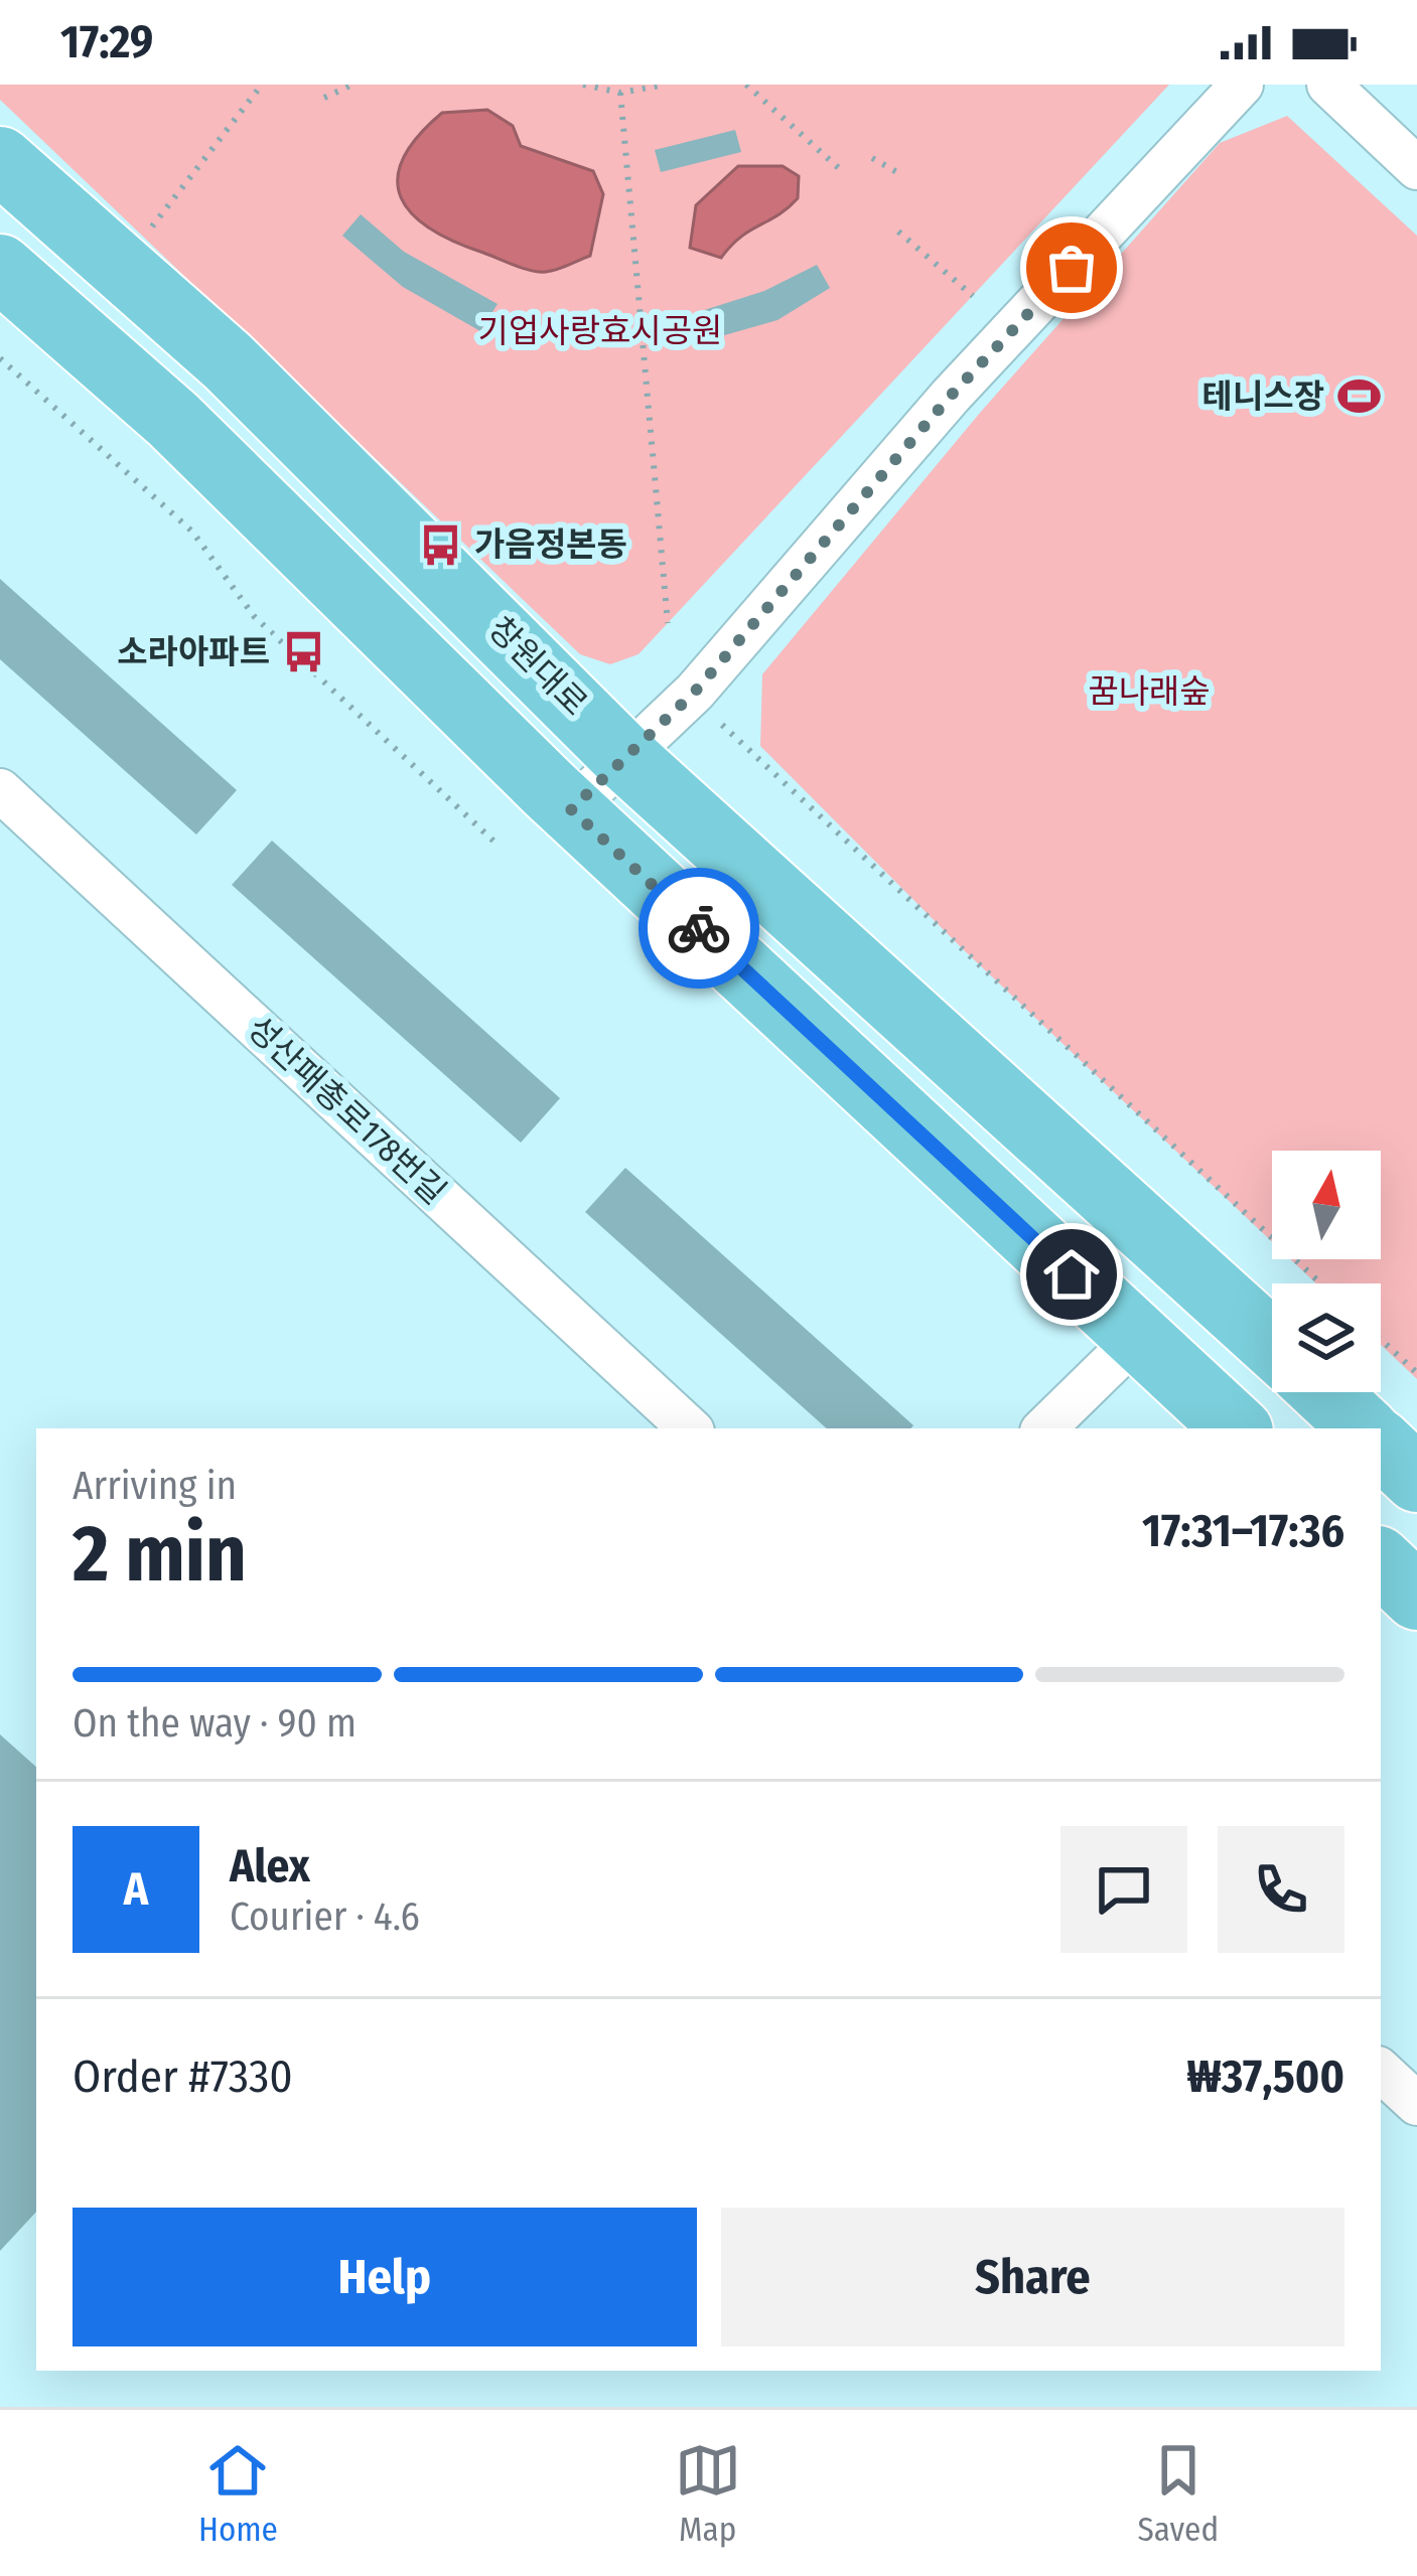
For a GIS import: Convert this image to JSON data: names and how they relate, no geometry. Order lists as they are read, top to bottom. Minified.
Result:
{"streets":{"main road":["창원대로"],"street":["성산패총로178번길"]},"parks":["기업사랑효시공원","꿈나래숲"],"places":{"sports":["테니스장"],"bus stop":["가음정본동","소라아파트"]},"north":"top","page":{"status":"17:29","heading":["2 min","Arriving in","17:31–17:36"],"panel":["Alex","Courier · 4.6","Order #7330","₩37,500"],"bar":"On the way · 90 m","round":"A","buttons":["Help","Share"],"tabs":["Home","Map","Saved"]}}
